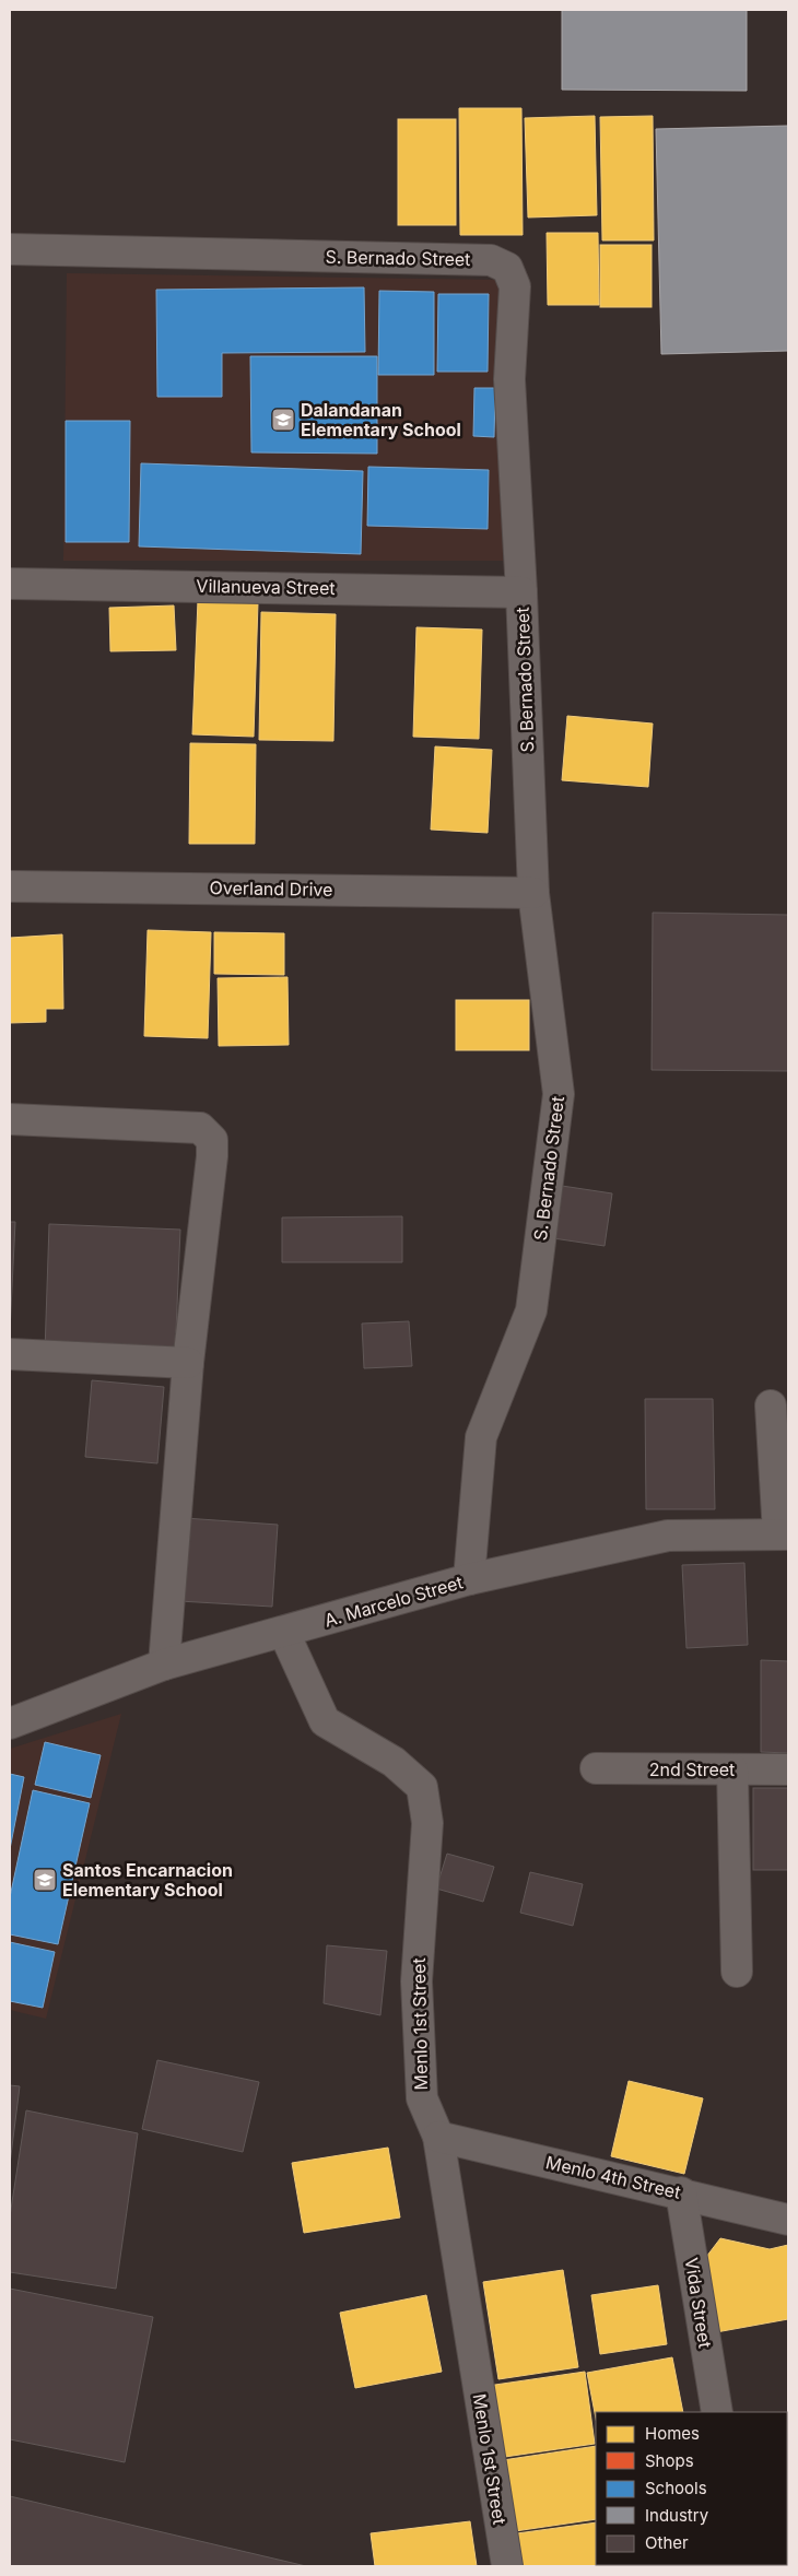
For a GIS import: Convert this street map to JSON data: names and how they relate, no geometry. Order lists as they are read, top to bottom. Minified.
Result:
{"streets":{"street":["S. Bernado Street","Villanueva Street","Overland Drive","A. Marcelo Street","2nd Street","Menlo 1st Street","Menlo 4th Street","Vida Street"]},"crossings":[["S. Bernado Street","Villanueva Street"],["S. Bernado Street","Overland Drive"],["S. Bernado Street","A. Marcelo Street"],["A. Marcelo Street","Menlo 1st Street"],["Menlo 1st Street","Menlo 4th Street"],["Menlo 4th Street","Vida Street"]],"places":{"school or university":["Dalandanan Elementary School","Santos Encarnacion Elementary School"]},"legend":["Homes","Shops","Schools","Industry","Other"]}
